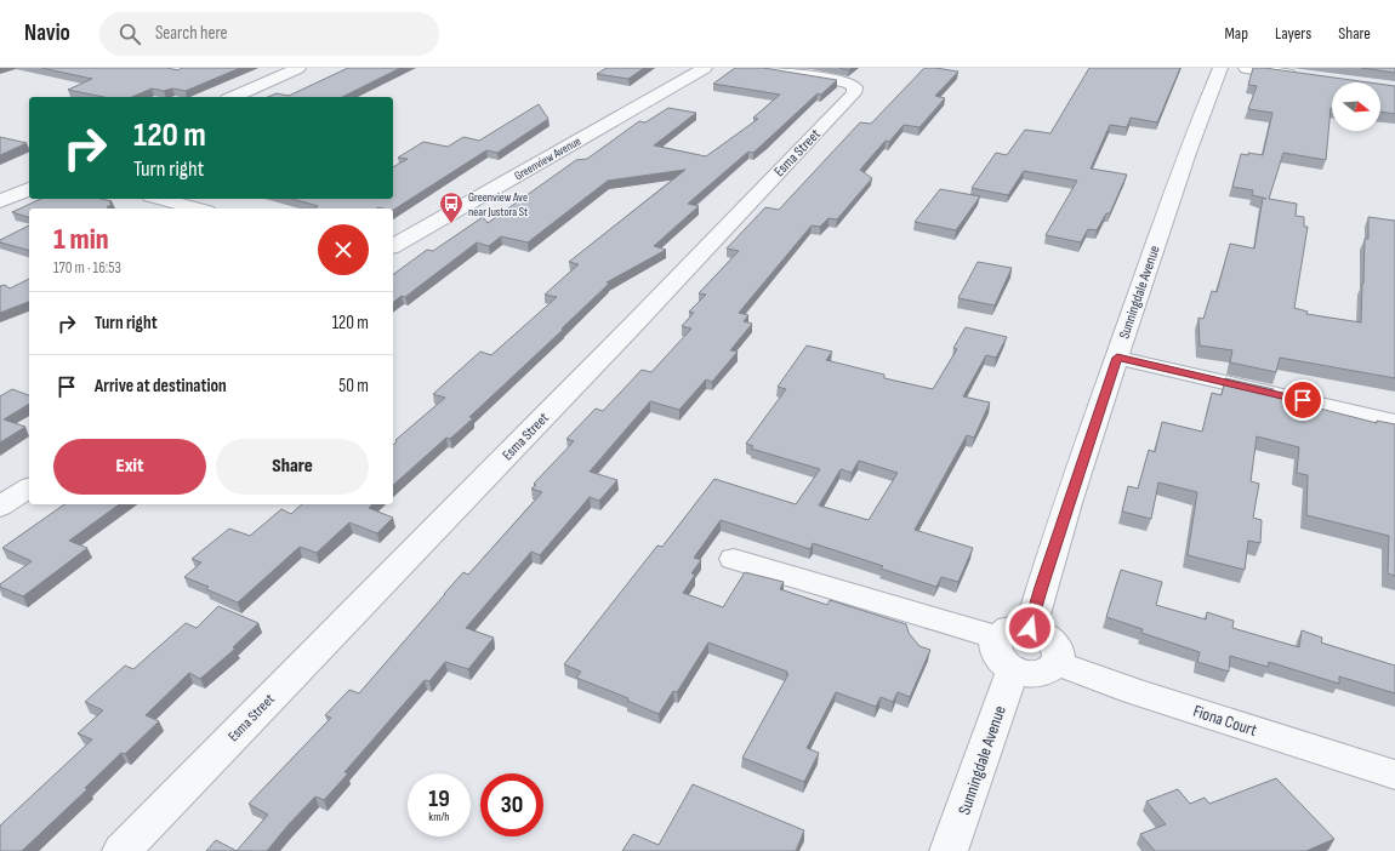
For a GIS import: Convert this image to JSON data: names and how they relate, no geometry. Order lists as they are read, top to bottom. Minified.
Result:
{"streets":{"street":["Esma Street","Greenview Avenue","Sunningdale Avenue","Fiona Court"]},"crossings":[["Sunningdale Avenue","Fiona Court"]],"places":{"bus stop":["Greenview Ave near Justora St"]},"north":"right","page":{"header":"Navio","search":"Search here","nav":["Map","Layers","Share"],"turn":["120 m","Turn right"],"heading":["1 min","170 m · 16:53"],"list":[{"name":"Turn right","value":"120 m"},{"name":"Arrive at destination","value":"50 m"}],"buttons":["Exit","Share"],"speed":"19 km/h","limit":"30"}}
